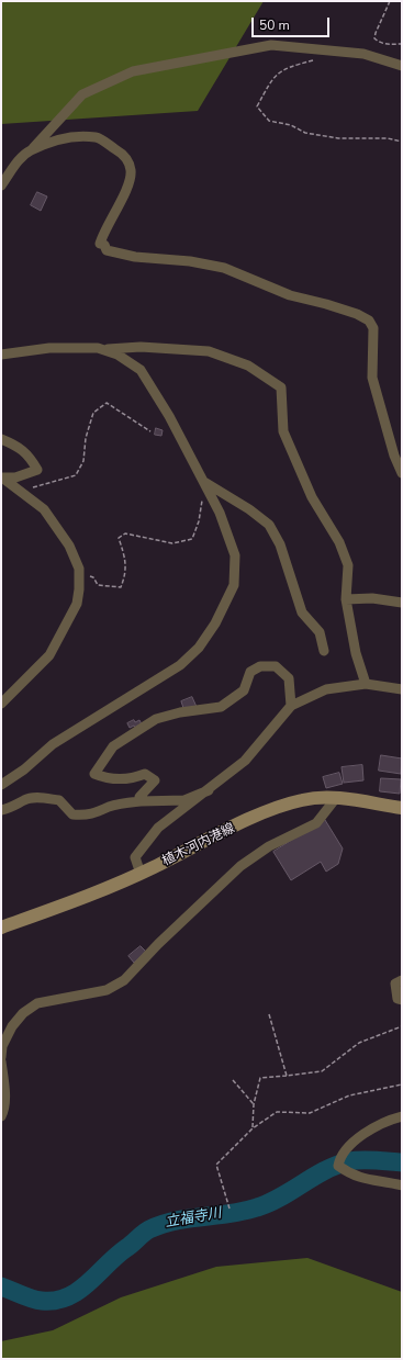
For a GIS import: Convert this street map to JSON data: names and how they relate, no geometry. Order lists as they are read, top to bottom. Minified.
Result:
{"streets":{"main road":["植木河内港線"]},"water":["立福寺川"],"scale_bar":"50 m"}
